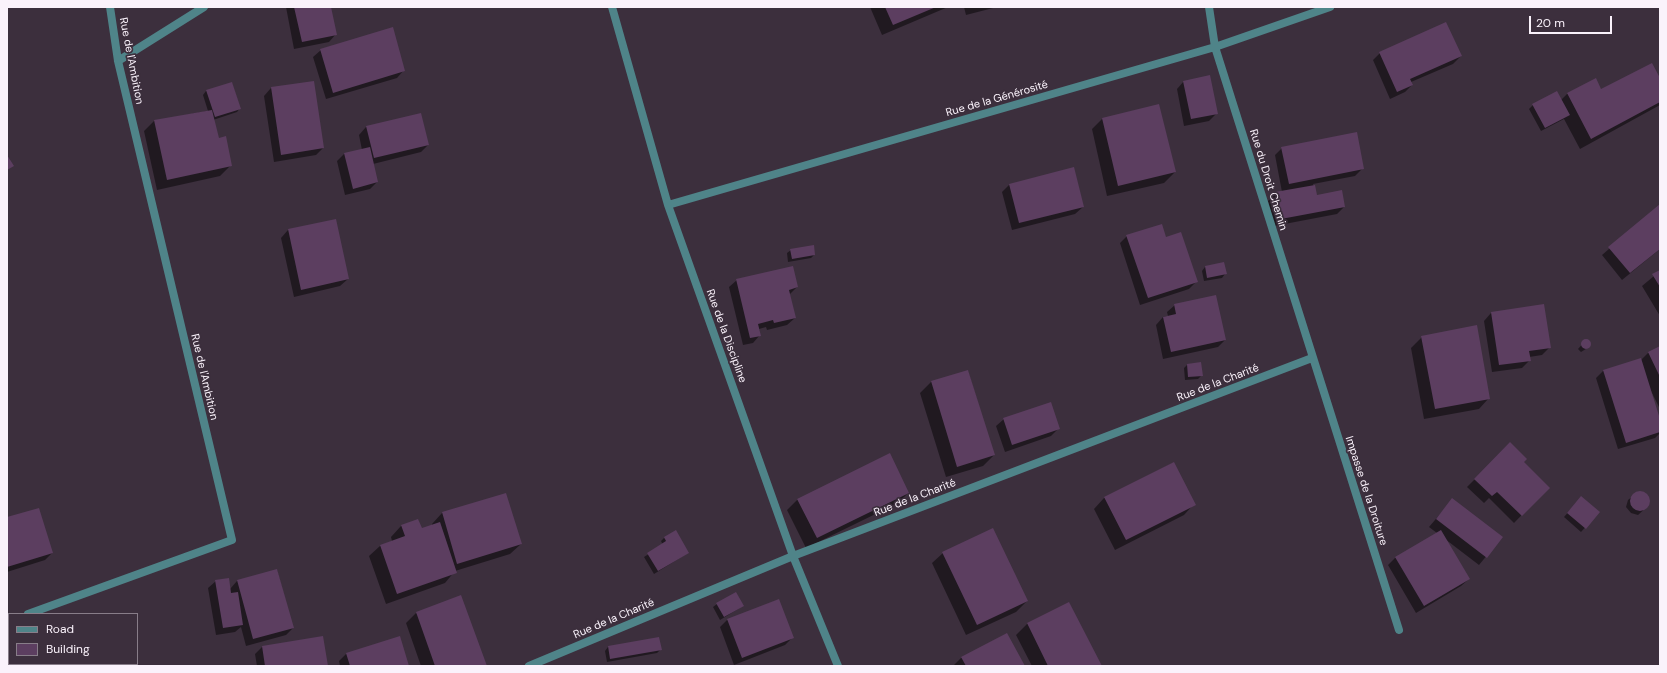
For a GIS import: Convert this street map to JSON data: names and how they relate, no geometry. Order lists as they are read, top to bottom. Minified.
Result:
{"streets":{"street":["Rue de l'Ambition","Rue de la Générosité","Rue du Droit Chemin","Rue de la Discipline","Rue de la Charité","Impasse de la Droiture"]},"crossings":[["Rue de la Générosité","Rue du Droit Chemin"],["Rue de la Générosité","Rue de la Discipline"],["Rue du Droit Chemin","Rue de la Charité"],["Rue du Droit Chemin","Impasse de la Droiture"],["Rue de la Discipline","Rue de la Charité"],["Rue de la Charité","Impasse de la Droiture"]],"legend":["Road","Building"],"scale_bar":"20 m"}
